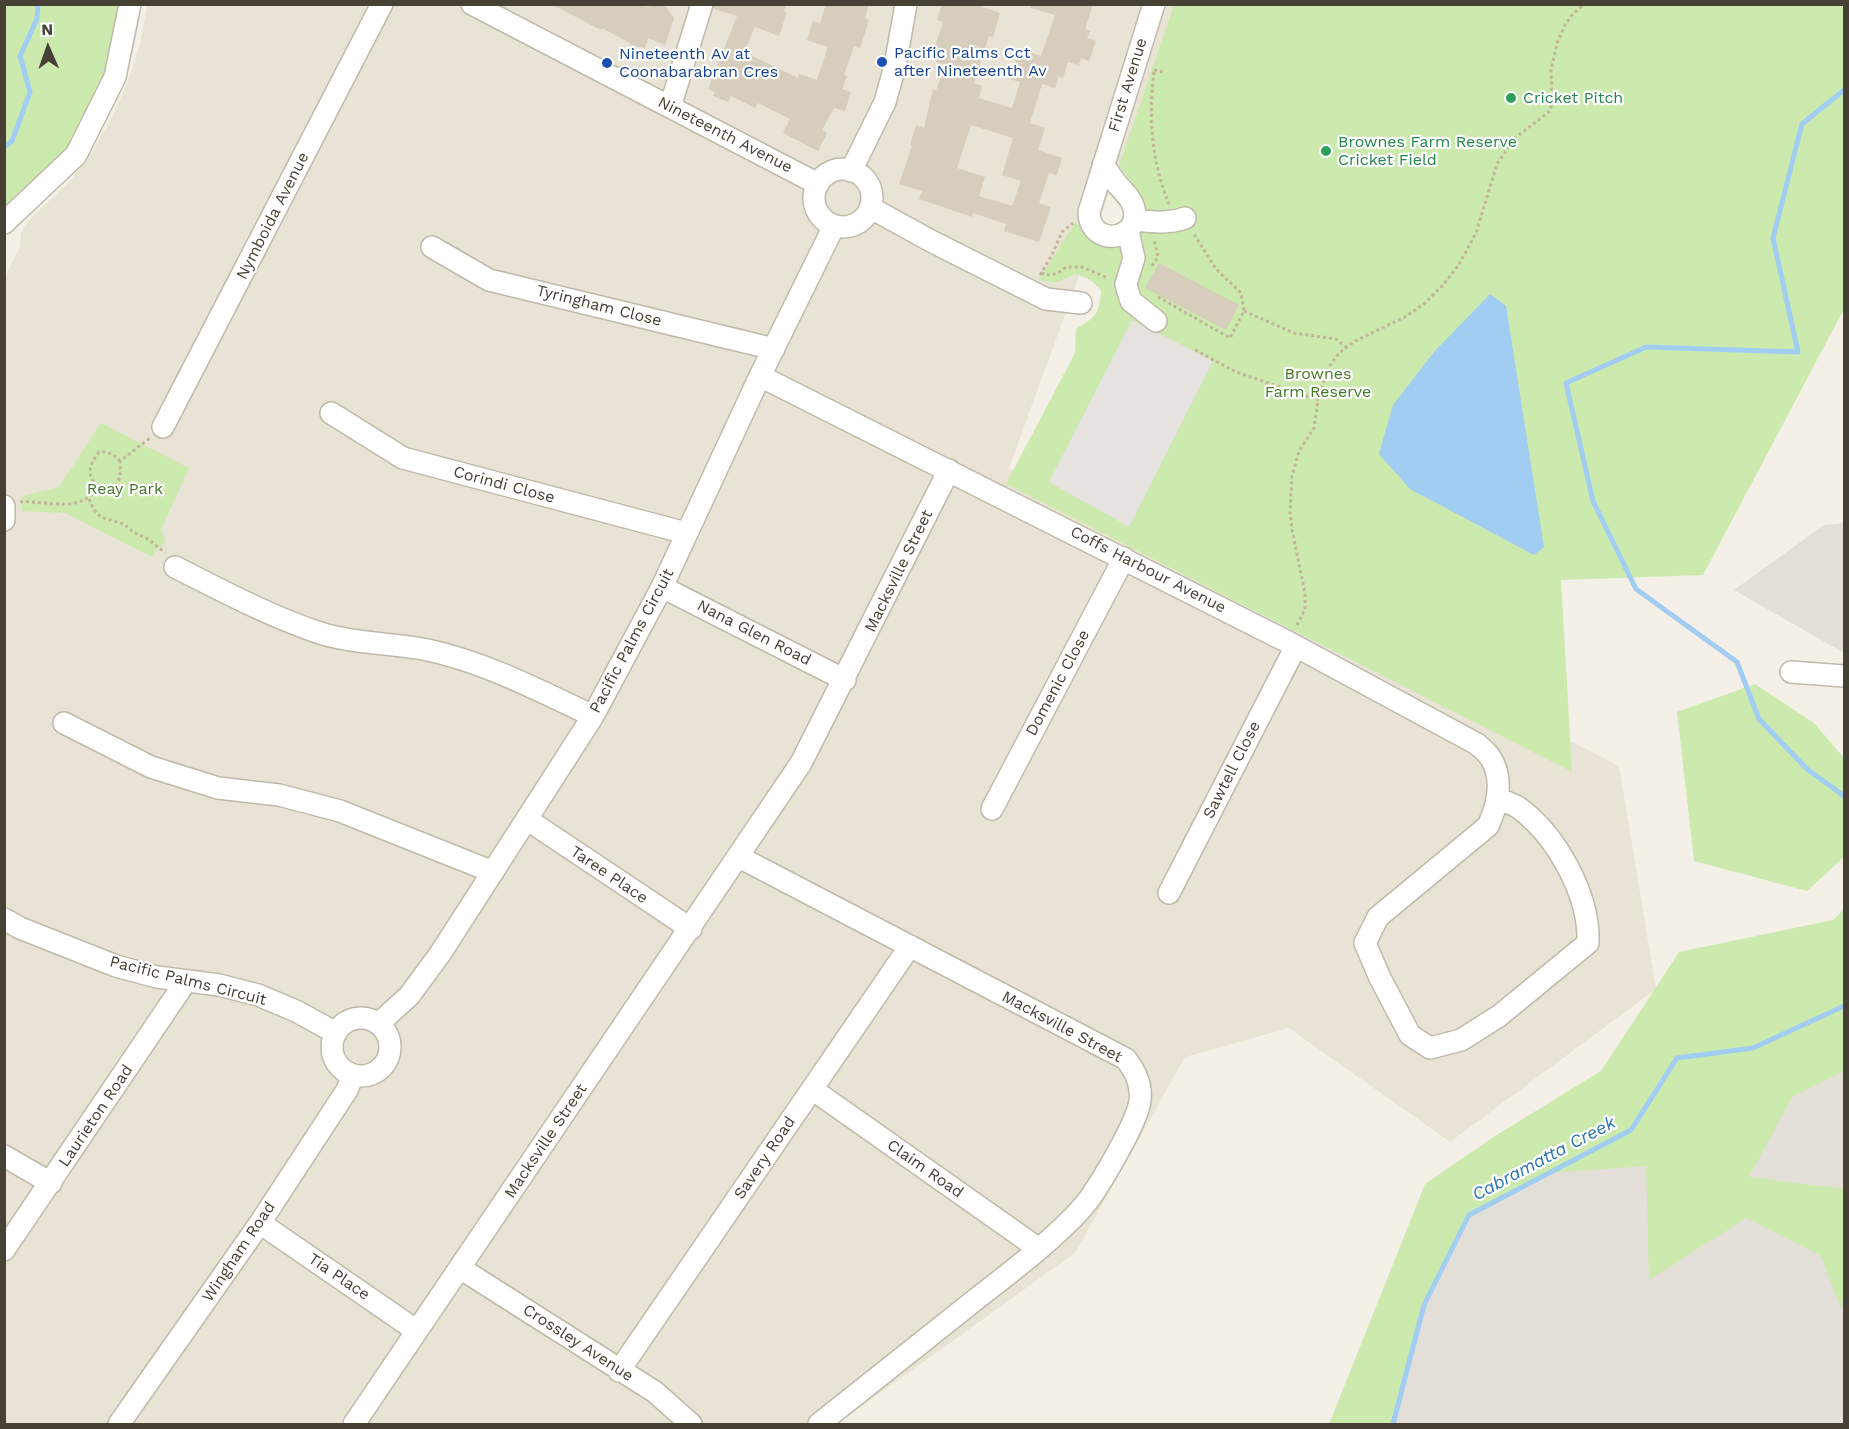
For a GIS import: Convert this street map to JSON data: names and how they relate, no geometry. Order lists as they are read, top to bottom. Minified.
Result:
{"streets":{"street":["First Avenue","Nineteenth Avenue","Nymboida Avenue","Tyringham Close","Corindi Close","Coffs Harbour Avenue","Macksville Street","Nana Glen Road","Pacific Palms Circuit","Domenic Close","Sawtell Close","Taree Place","Laurieton Road","Savery Road","Claim Road","Wingham Road","Tia Place","Crossley Avenue"]},"crossings":[["Nineteenth Avenue","Pacific Palms Circuit"],["Tyringham Close","Pacific Palms Circuit"],["Corindi Close","Pacific Palms Circuit"],["Coffs Harbour Avenue","Macksville Street"],["Coffs Harbour Avenue","Pacific Palms Circuit"],["Coffs Harbour Avenue","Domenic Close"],["Coffs Harbour Avenue","Sawtell Close"],["Macksville Street","Nana Glen Road"],["Macksville Street","Taree Place"],["Macksville Street","Savery Road"],["Macksville Street","Claim Road"],["Macksville Street","Tia Place"],["Macksville Street","Crossley Avenue"],["Nana Glen Road","Pacific Palms Circuit"],["Pacific Palms Circuit","Taree Place"],["Pacific Palms Circuit","Laurieton Road"],["Pacific Palms Circuit","Wingham Road"],["Savery Road","Claim Road"],["Savery Road","Crossley Avenue"],["Wingham Road","Tia Place"]],"water":["Cabramatta Creek"],"parks":["Brownes Farm Reserve","Reay Park"],"places":["Pacific Palms Cct after Nineteenth Av","Nineteenth Av at Coonabarabran Cres","Cricket Pitch","Brownes Farm Reserve Cricket Field"],"north":"top"}
